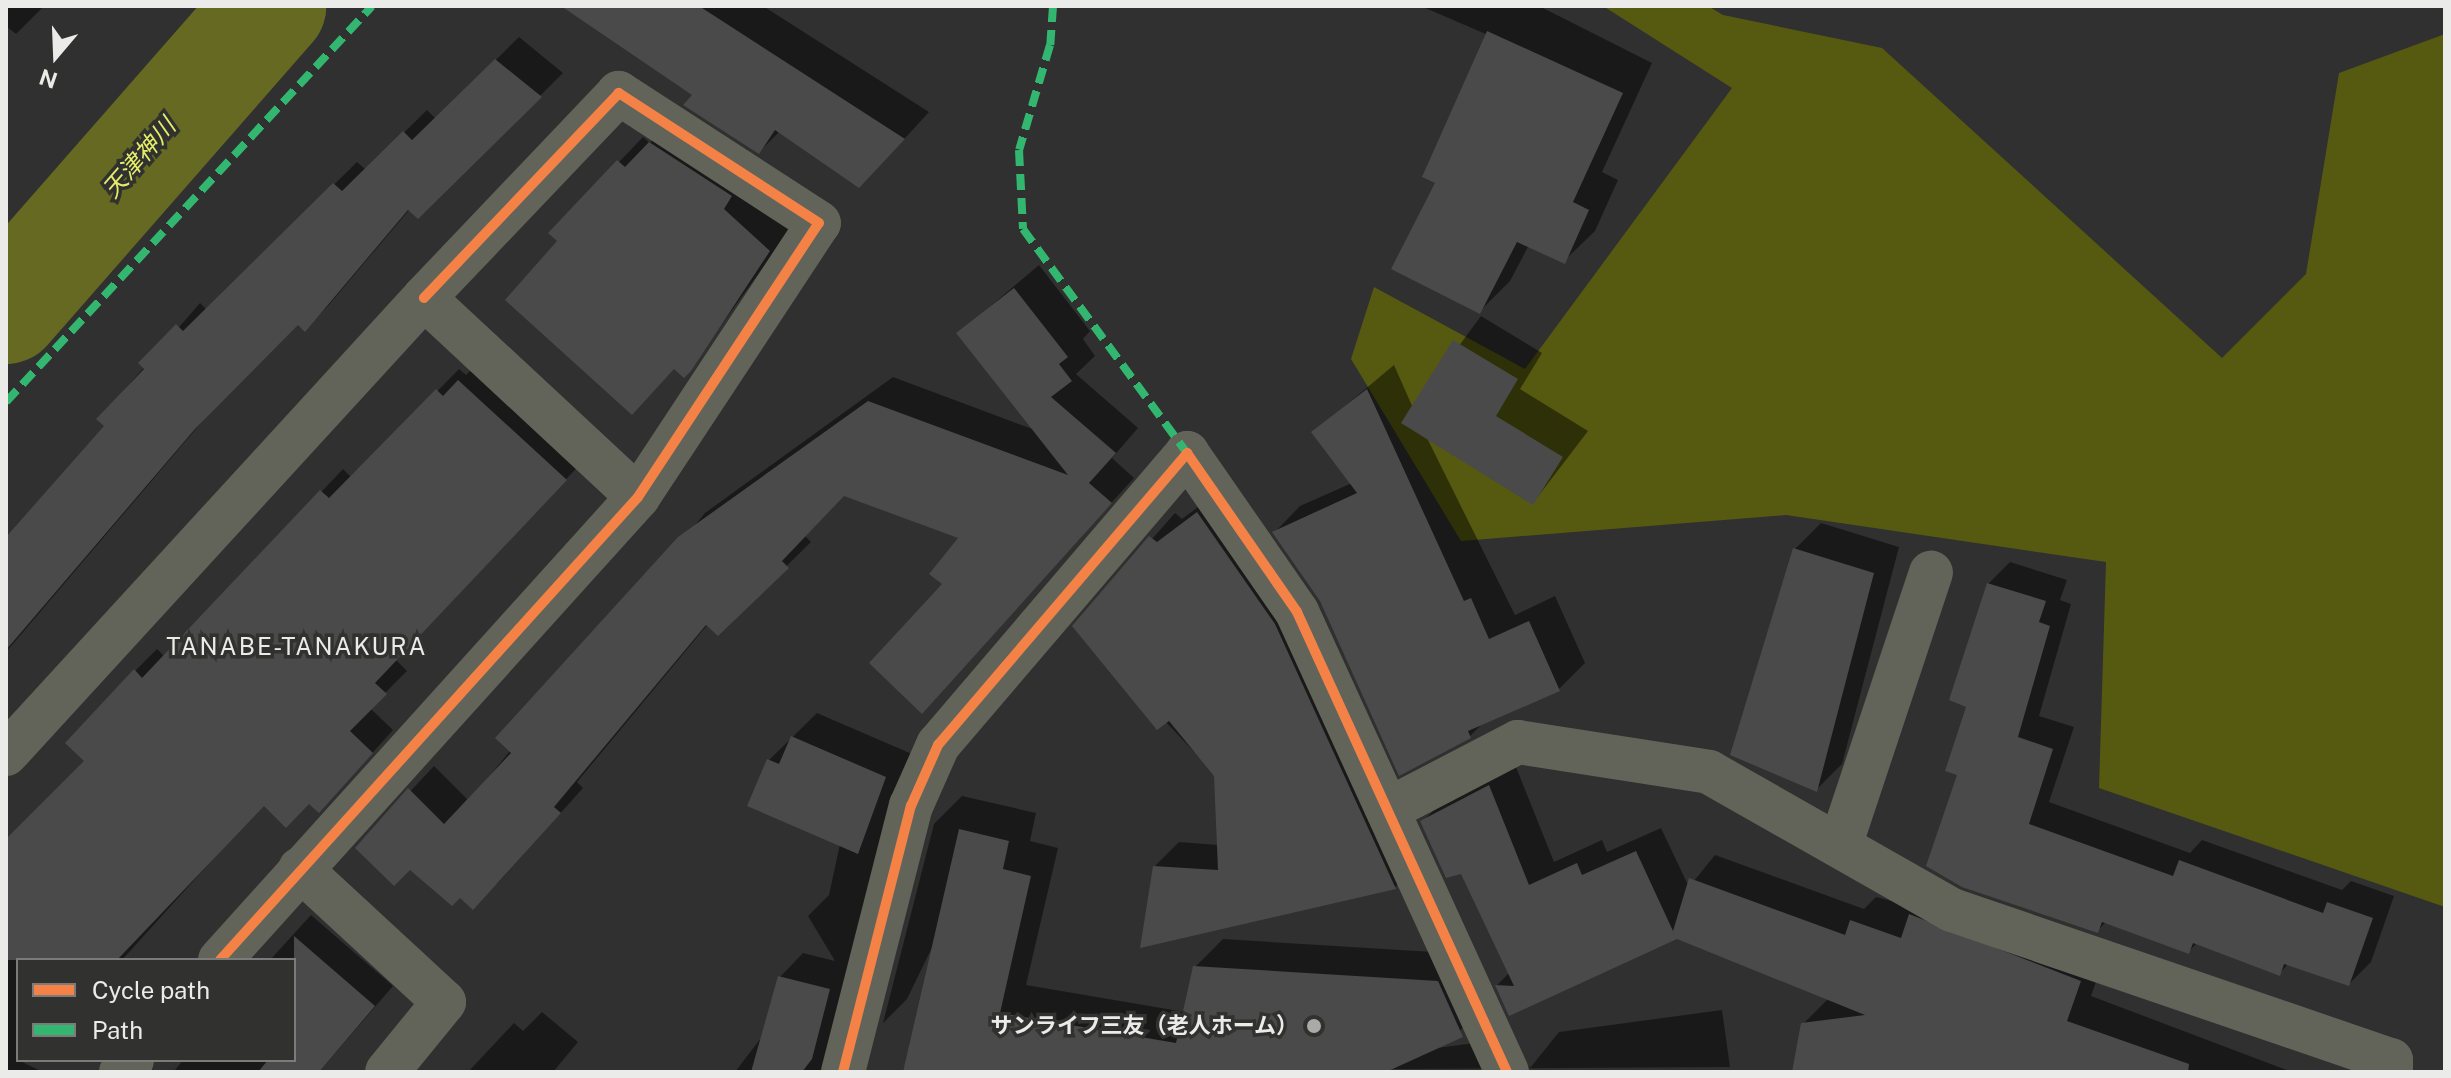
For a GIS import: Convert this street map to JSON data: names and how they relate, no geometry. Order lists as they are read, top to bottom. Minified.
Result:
{"districts":["TANABE-TANAKURA"],"water":["天津神川"],"places":["サンライフ三友（老人ホーム）"],"legend":["Cycle path","Path"],"north":"bottom"}
